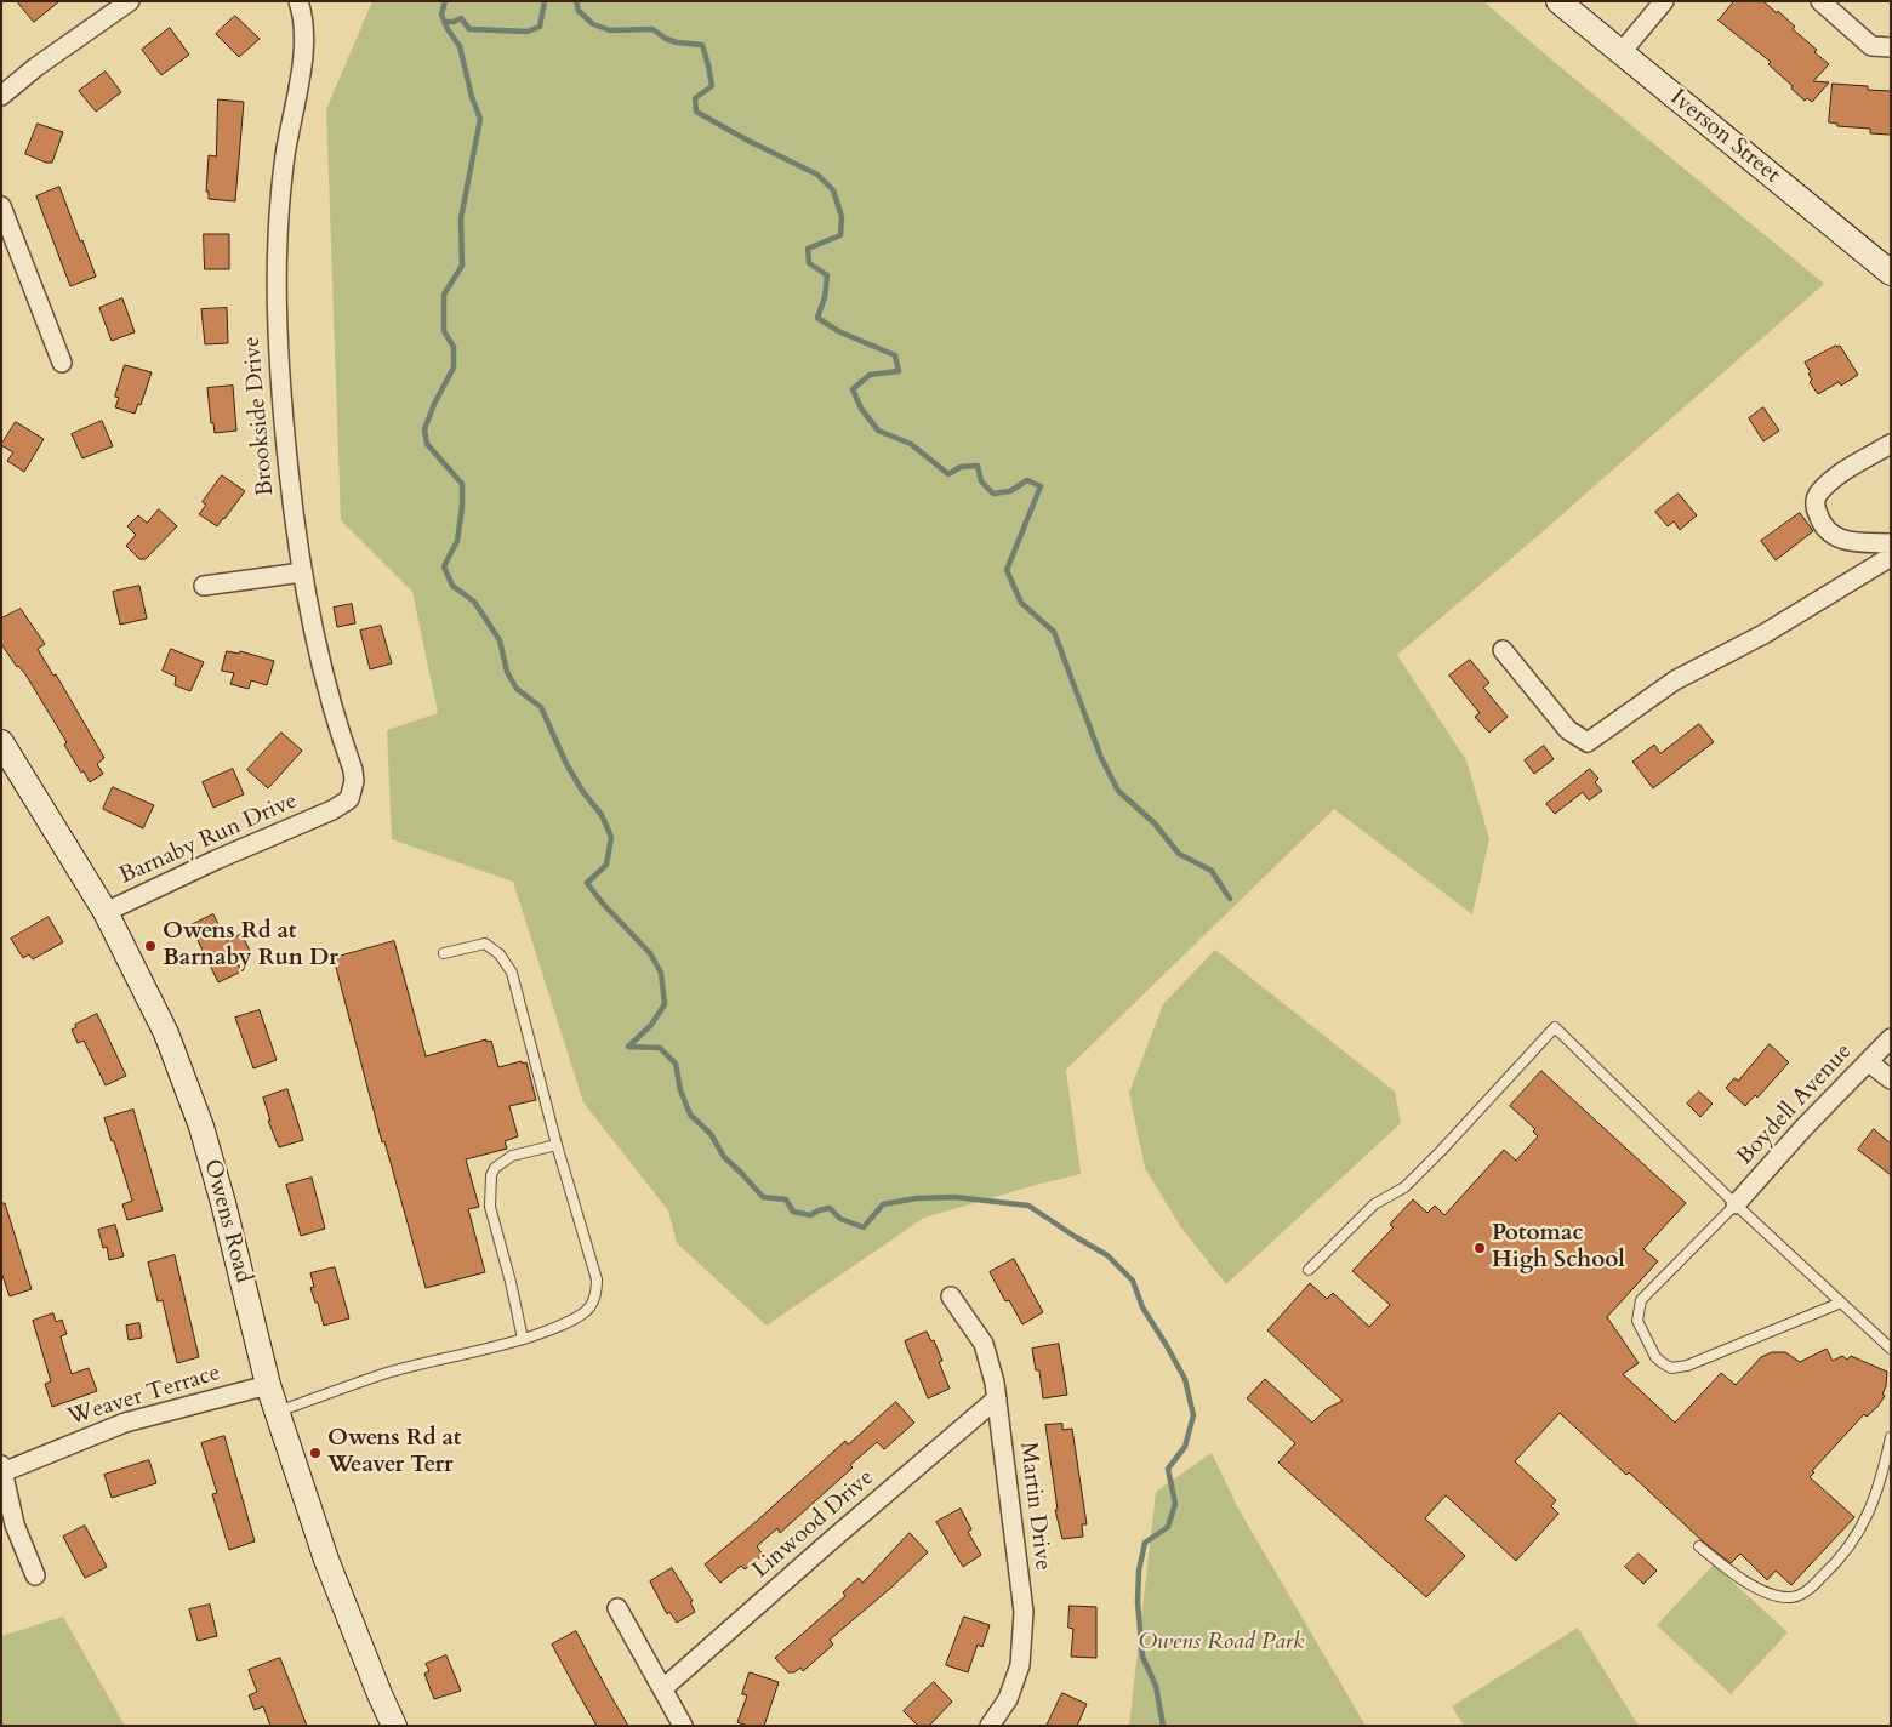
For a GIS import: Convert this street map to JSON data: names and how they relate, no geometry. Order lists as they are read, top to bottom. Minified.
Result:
{"streets":{"street":["Iverson Street","Brookside Drive","Barnaby Run Drive","Boydell Avenue","Owens Road","Weaver Terrace","Martin Drive","Linwood Drive"]},"crossings":[["Brookside Drive","Barnaby Run Drive"],["Barnaby Run Drive","Owens Road"],["Owens Road","Weaver Terrace"],["Martin Drive","Linwood Drive"]],"parks":["Owens Road Park"],"places":["Owens Rd at Barnaby Run Dr","Potomac High School","Owens Rd at Weaver Terr"]}
